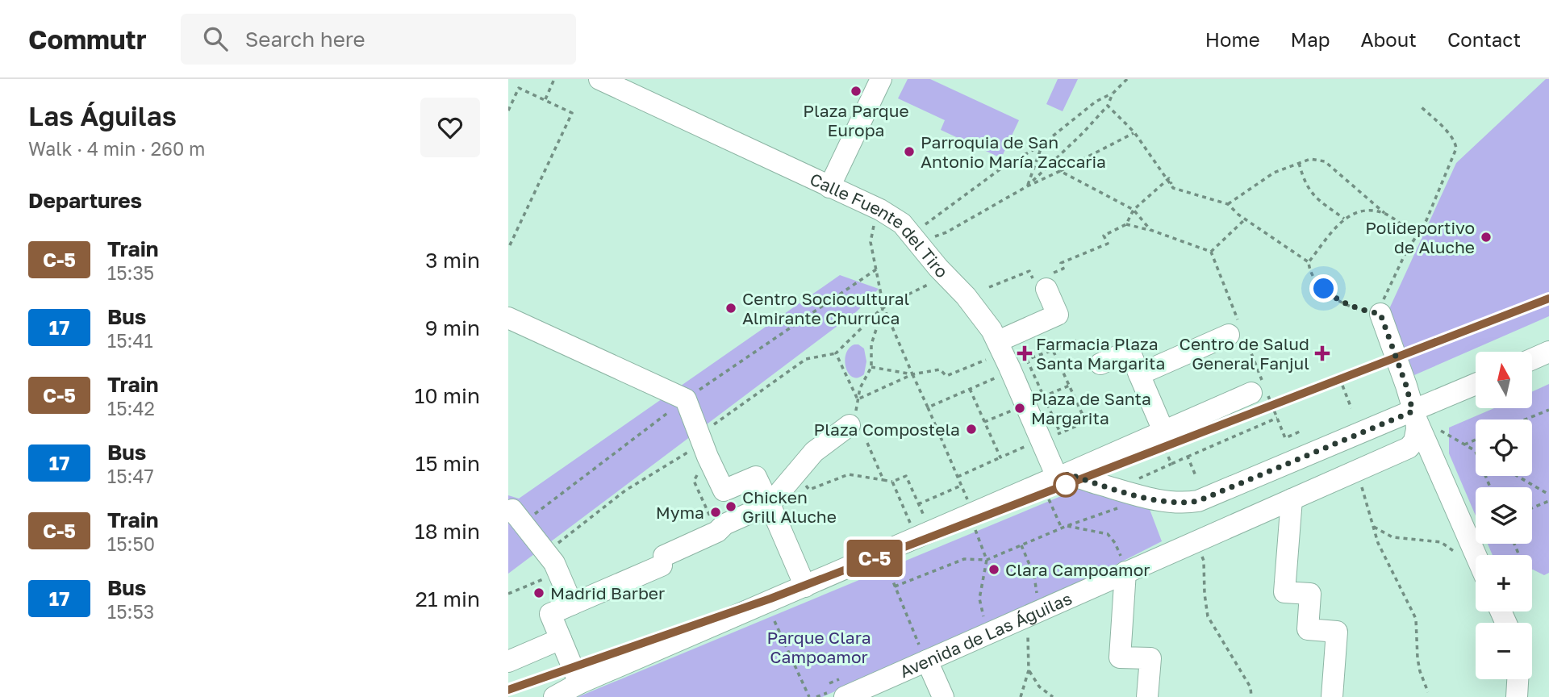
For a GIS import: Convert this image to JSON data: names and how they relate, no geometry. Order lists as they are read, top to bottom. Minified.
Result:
{"streets":{"street":["Calle Fuente del Tiro","Avenida de Las Águilas"]},"parks":["Parque Clara Campoamor"],"places":{"other":["Plaza Parque Europa","Parroquia de San Antonio María Zaccaria","Polideportivo de Aluche","Centro Sociocultural Almirante Churruca","Plaza de Santa Margarita","Plaza Compostela","Chicken Grill Aluche","Myma","Clara Campoamor","Madrid Barber"],"health":["Farmacia Plaza Santa Margarita","Centro de Salud General Fanjul"]},"north":"top","page":{"header":"Commutr","search":"Search here","nav":["Home","Map","About","Contact"],"heading":[["Las Águilas","Walk · 4 min · 260 m"],"Departures"],"on_map":"C-5","list":[{"mark":"C-5","name":"Train","note":"15:35","value":"3 min"},{"mark":"17","name":"Bus","note":"15:41","value":"9 min"},{"mark":"C-5","name":"Train","note":"15:42","value":"10 min"},{"mark":"17","name":"Bus","note":"15:47","value":"15 min"},{"mark":"C-5","name":"Train","note":"15:50","value":"18 min"},{"mark":"17","name":"Bus","note":"15:53","value":"21 min"}],"map_buttons":["+","−"]}}
